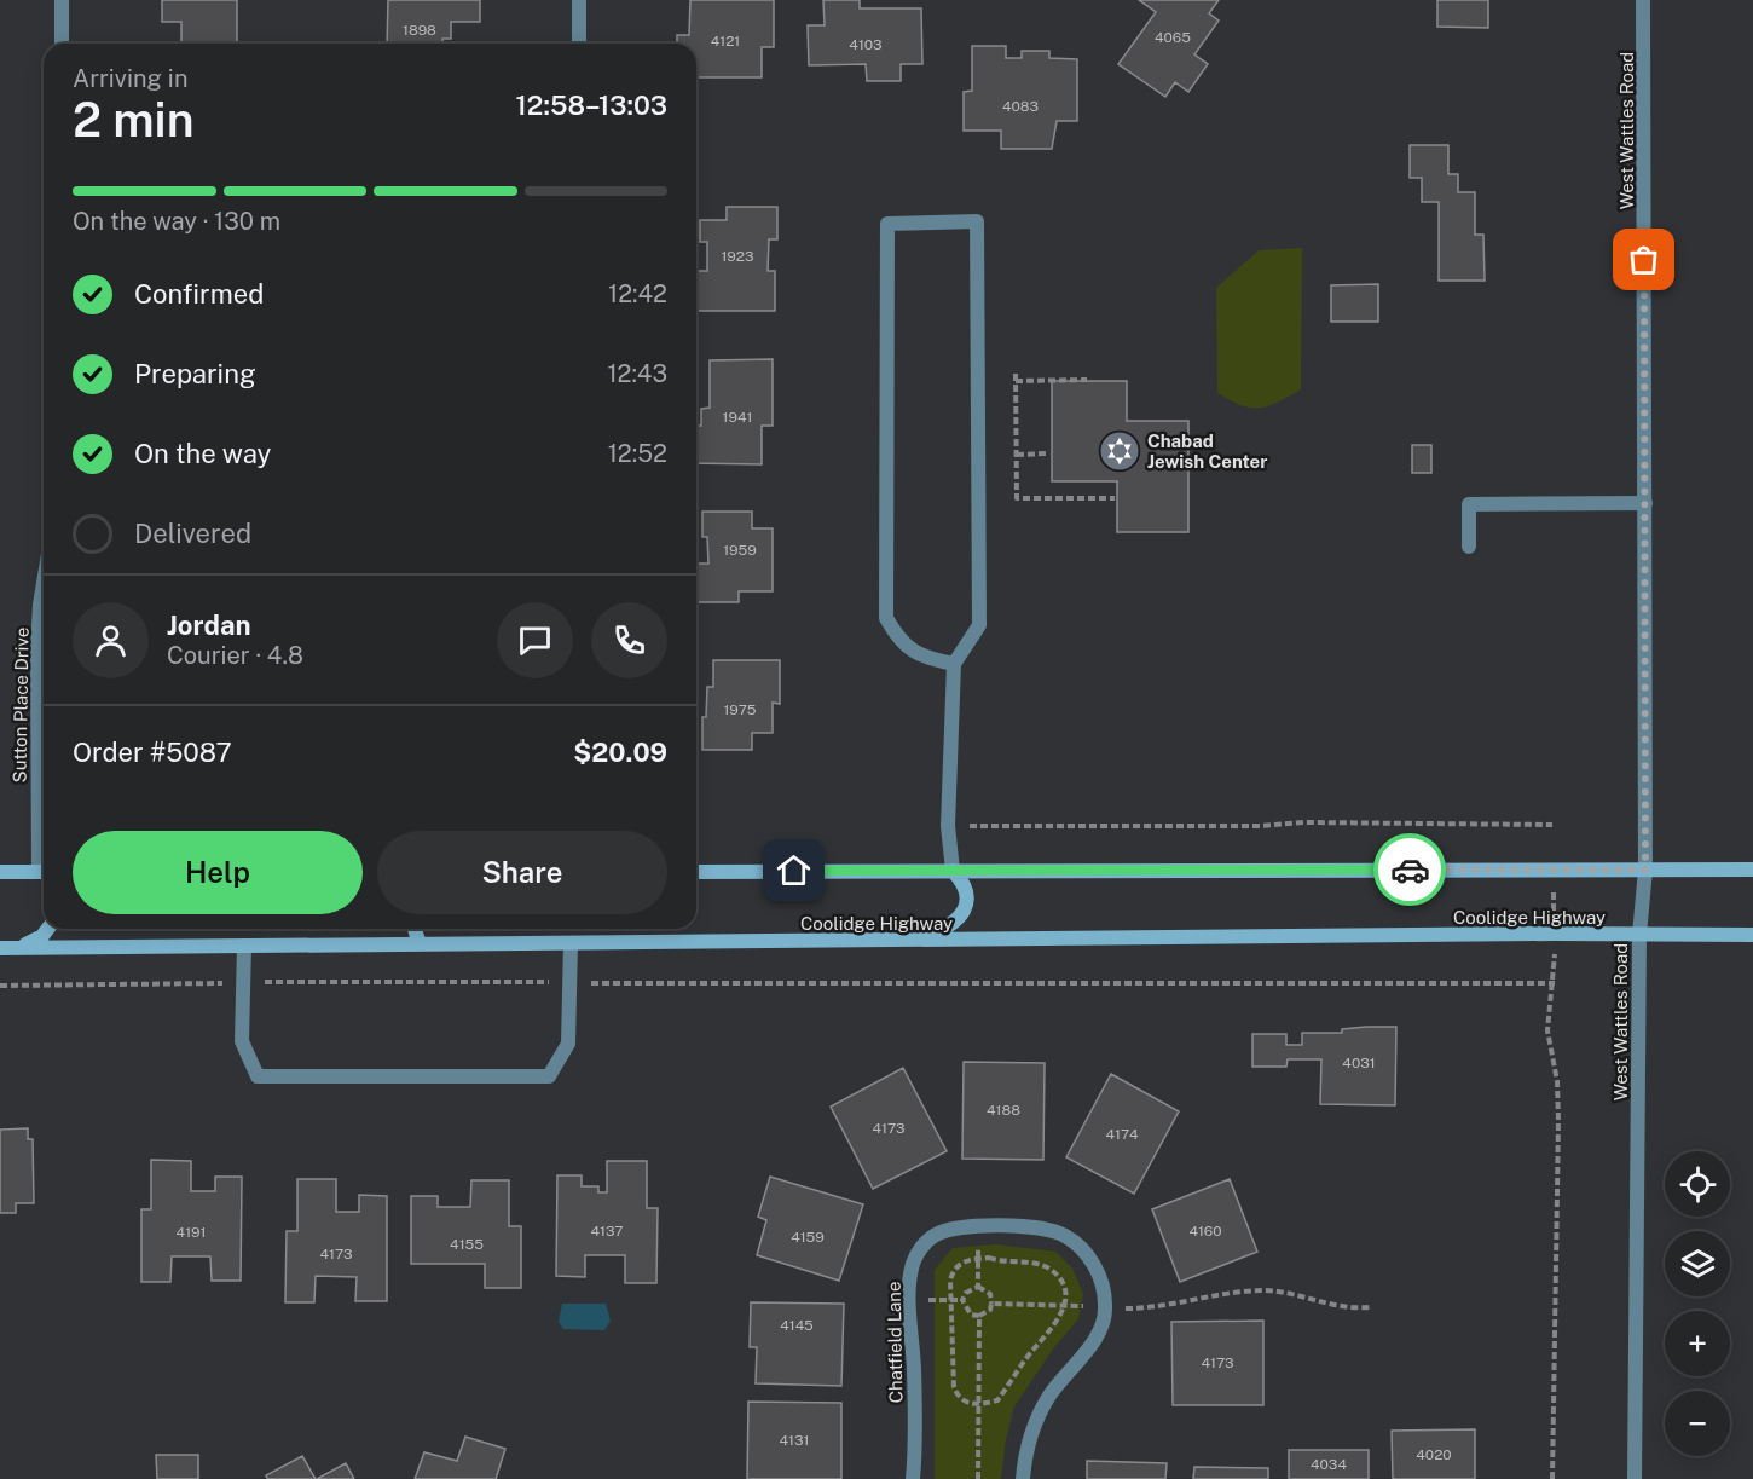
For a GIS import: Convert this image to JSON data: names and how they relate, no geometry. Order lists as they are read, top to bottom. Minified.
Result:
{"streets":{"main road":["Coolidge Highway"],"street":["West Wattles Road","Sutton Place Drive","Chatfield Lane"]},"crossings":[["West Wattles Road","Coolidge Highway"]],"places":{"synagogue":["Chabad Jewish Center"]},"house_numbers":["1898","4065","4121","4103","4083","1923","1941","1959","1975","4031","4188","4173","4174","4137","4160","4191","4159","4155","4173","4145","4173","4131","4020","4034"],"page":{"heading":["2 min","Arriving in","12:58–13:03"],"panel":["Jordan","Courier · 4.8","Order #5087","$20.09"],"bar":"On the way · 130 m","list":[["Confirmed","12:42"],["Preparing","12:43"],["On the way","12:52"],"Delivered"],"buttons":["Help","Share"],"map_buttons":["+","−"]}}
